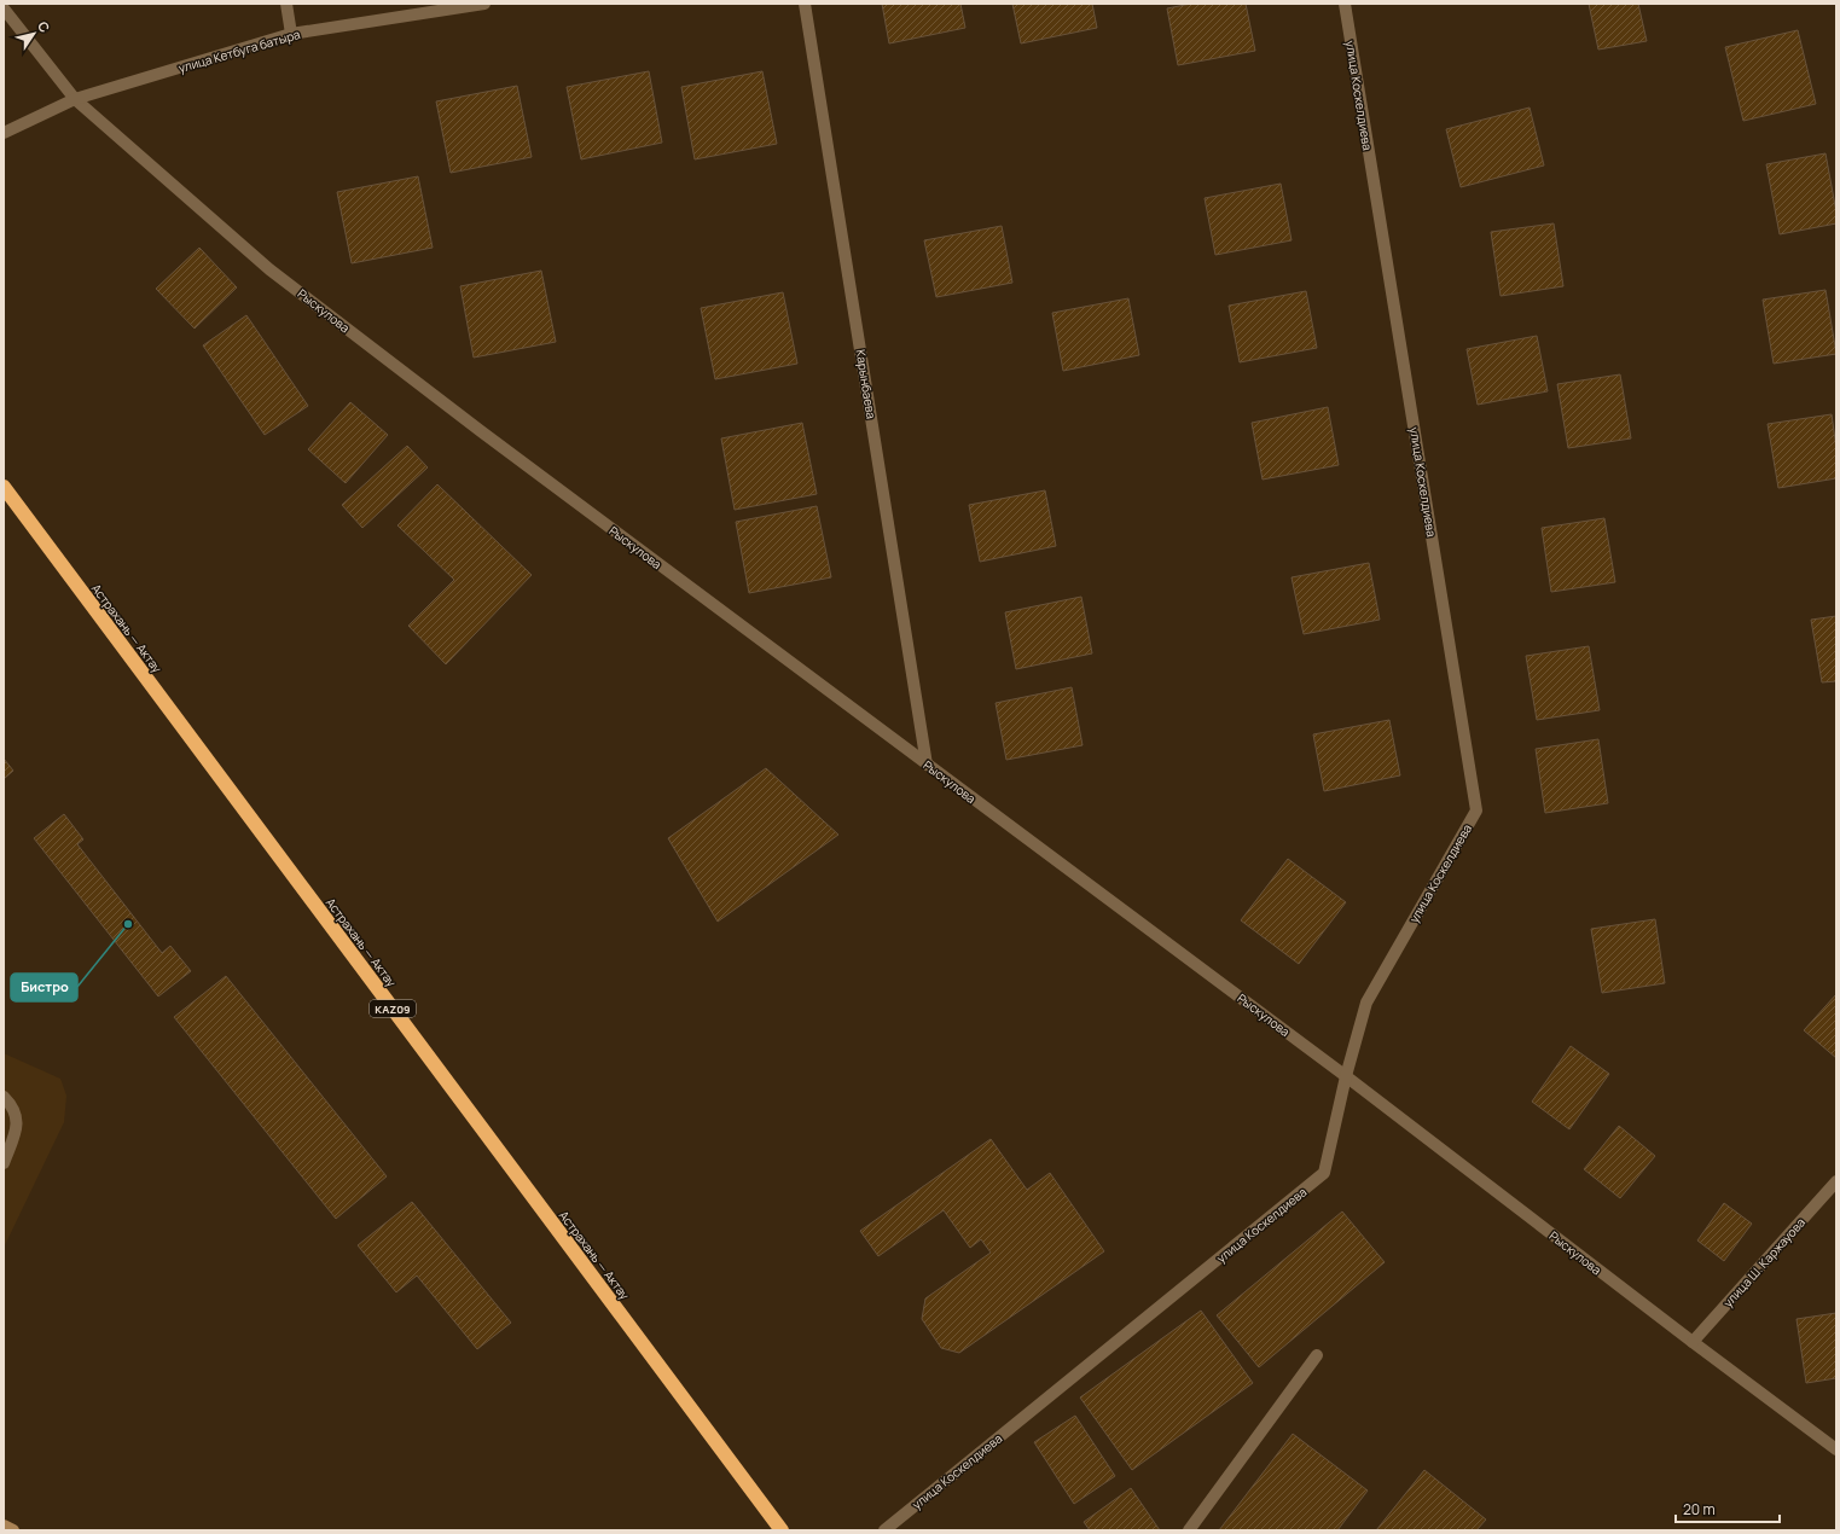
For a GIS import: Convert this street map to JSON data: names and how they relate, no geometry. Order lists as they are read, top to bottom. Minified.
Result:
{"streets":{"highway":["Астрахань — Актау","KAZ09"],"street":["улица Кетбуга батыра","улица Коскелдиева","Рыскулова","Карынбаева","улица Ш. Каржауова"]},"crossings":[["улица Кетбуга батыра","Рыскулова"],["улица Коскелдиева","Рыскулова"],["Рыскулова","Карынбаева"],["Рыскулова","улица Ш. Каржауова"]],"places":["Бистро"],"scale_bar":"20 m","north":"top right"}
